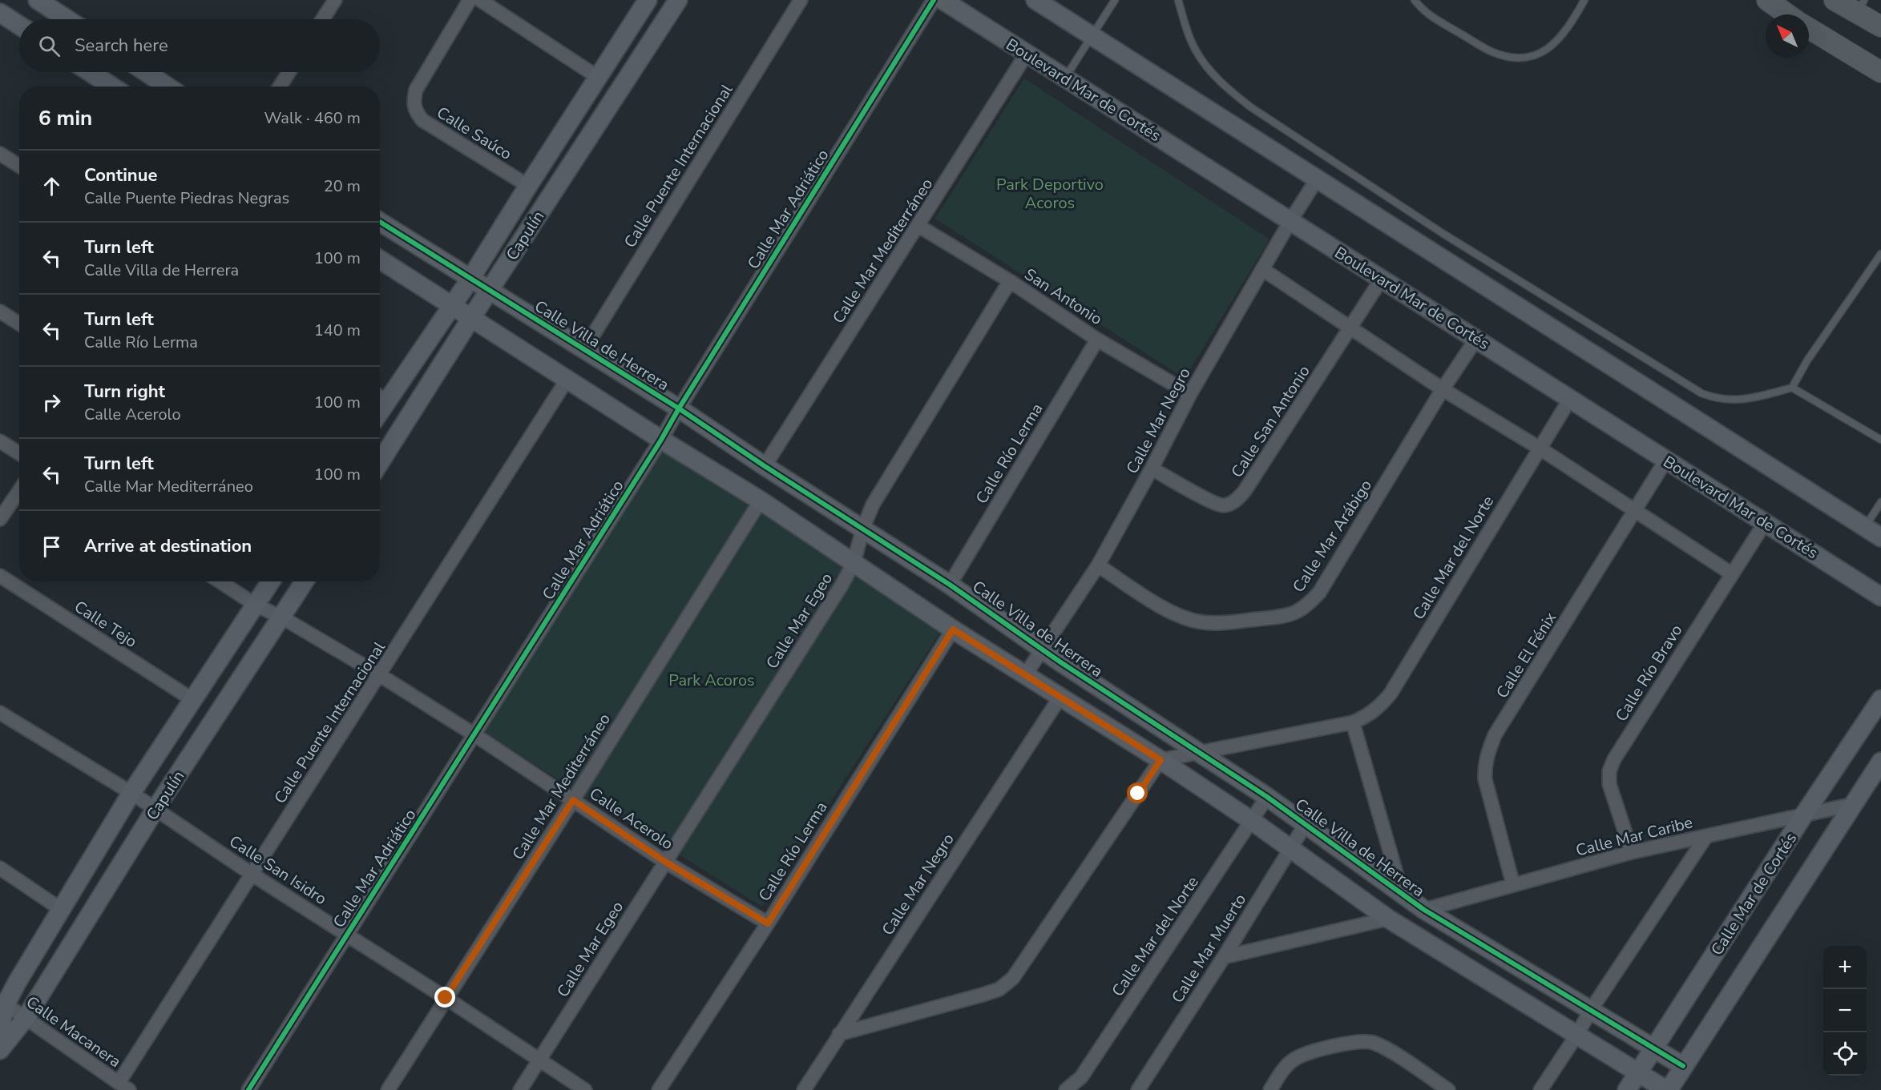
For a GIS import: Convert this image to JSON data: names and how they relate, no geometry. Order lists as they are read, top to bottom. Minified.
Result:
{"streets":{"street":["Boulevard Mar de Cortés","Calle Saúco","Calle Puente Internacional","Calle Mar Adriático","Capulín","Calle Mar Mediterráneo","San Antonio","Calle Villa de Herrera","Calle Mar Negro","Calle San Antonio","Calle Río Lerma","Calle Mar Arábigo","Calle Mar del Norte","Calle Mar Egeo","Calle Tejo","Calle El Fénix","Calle Río Bravo","Calle Acerolo","Calle Mar Caribe","Calle San Isidro","Calle Mar de Cortés","Calle Mar Muerto","Calle Macanera"]},"crossings":[["Boulevard Mar de Cortés","Calle Mar Mediterráneo"],["Boulevard Mar de Cortés","Calle Mar Negro"],["Boulevard Mar de Cortés","Calle San Antonio"],["Boulevard Mar de Cortés","Calle Mar Arábigo"],["Boulevard Mar de Cortés","Calle Mar del Norte"],["Boulevard Mar de Cortés","Calle El Fénix"],["Boulevard Mar de Cortés","Calle Río Bravo"],["Calle Saúco","Capulín"],["Calle Puente Internacional","Calle Villa de Herrera"],["Calle Puente Internacional","Calle Acerolo"],["Calle Puente Internacional","Calle San Isidro"],["Calle Puente Internacional","Calle Macanera"],["Calle Mar Adriático","Calle Villa de Herrera"],["Calle Mar Adriático","Calle Acerolo"],["Calle Mar Adriático","Calle San Isidro"],["Capulín","Calle Villa de Herrera"],["Capulín","Calle Tejo"],["Capulín","Calle Acerolo"],["Capulín","Calle San Isidro"],["Capulín","Calle Macanera"],["Calle Mar Mediterráneo","San Antonio"],["Calle Mar Mediterráneo","Calle Villa de Herrera"],["Calle Mar Mediterráneo","Calle Acerolo"],["Calle Mar Mediterráneo","Calle San Isidro"],["San Antonio","Calle Mar Negro"],["San Antonio","Calle Río Lerma"],["San Antonio","Calle Mar Egeo"],["Calle Villa de Herrera","Calle Mar Negro"],["Calle Villa de Herrera","Calle Río Lerma"],["Calle Villa de Herrera","Calle Mar del Norte"],["Calle Villa de Herrera","Calle Mar Egeo"],["Calle Villa de Herrera","Calle Mar Caribe"],["Calle Villa de Herrera","Calle Mar de Cortés"],["Calle Villa de Herrera","Calle Mar Muerto"],["Calle Mar Negro","Calle San Antonio"],["Calle Mar Negro","Calle Mar Arábigo"],["Calle Río Lerma","Calle Acerolo"],["Calle Mar Egeo","Calle Acerolo"],["Calle Mar Egeo","Calle San Isidro"],["Calle El Fénix","Calle Mar Caribe"],["Calle Río Bravo","Calle Mar Caribe"],["Calle Mar Caribe","Calle Mar de Cortés"]],"parks":["Park Deportivo Acoros","Park Acoros"],"north":"top left","page":{"search":"Search here","heading":["6 min","Walk · 460 m"],"list":[["Continue","Calle Puente Piedras Negras","20 m"],["Turn left","Calle Villa de Herrera","100 m"],["Turn left","Calle Río Lerma","140 m"],["Turn right","Calle Acerolo","100 m"],["Turn left","Calle Mar Mediterráneo","100 m"],"Arrive at destination"],"map_buttons":["+","−"]}}
